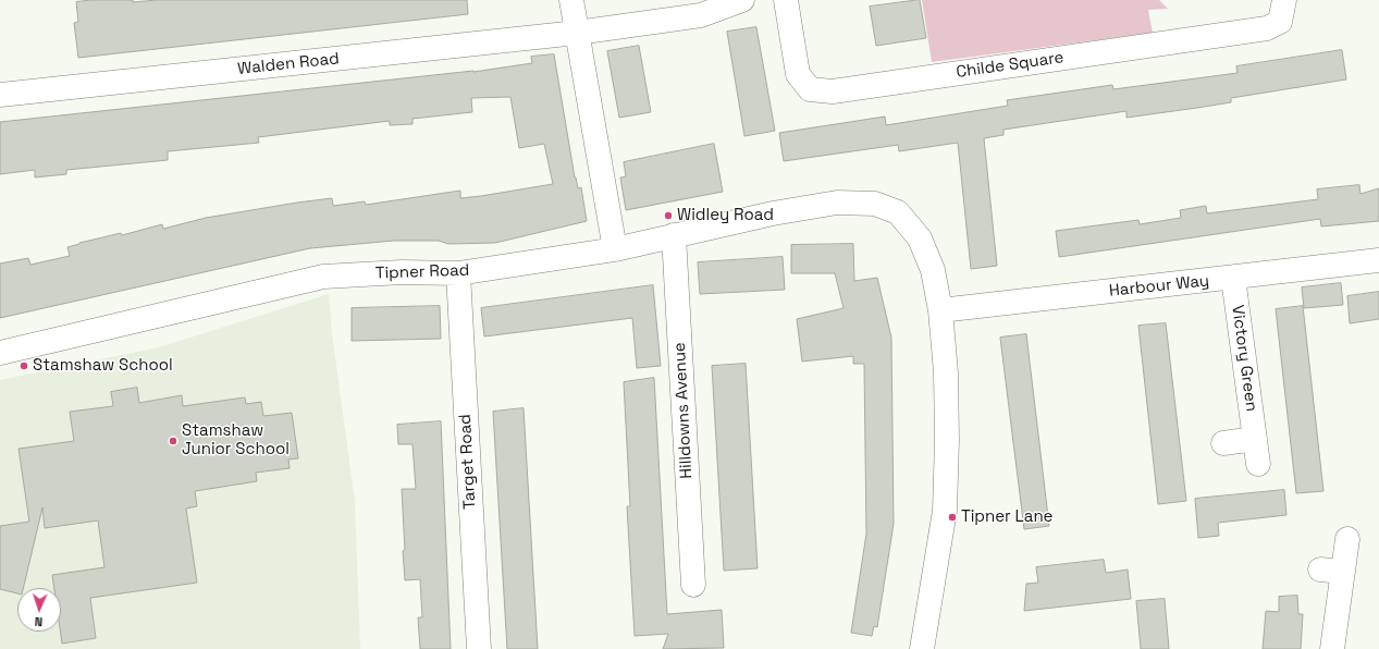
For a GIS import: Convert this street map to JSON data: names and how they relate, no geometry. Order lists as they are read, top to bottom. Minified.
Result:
{"streets":{"street":["Walden Road","Childe Square","Tipner Road","Harbour Way","Victory Green","Hilldowns Avenue","Target Road"]},"crossings":[["Tipner Road","Harbour Way"],["Tipner Road","Hilldowns Avenue"],["Tipner Road","Target Road"],["Harbour Way","Victory Green"]],"places":["Widley Road","Stamshaw School","Stamshaw Junior School","Tipner Lane"],"north":"bottom"}
